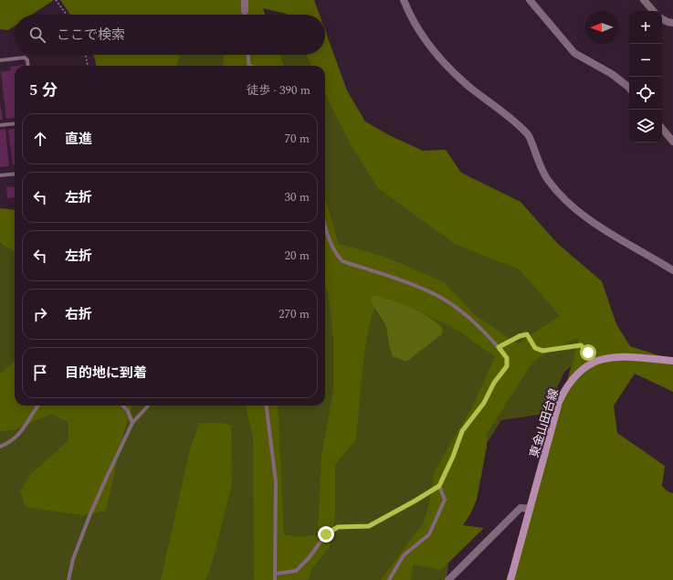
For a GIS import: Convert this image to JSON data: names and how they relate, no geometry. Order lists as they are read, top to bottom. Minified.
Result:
{"streets":{"main road":["東金山田台線"]},"north":"left","page":{"map_buttons":["+","−"],"search":"ここで検索","heading":["5 分","徒歩 · 390 m"],"list":[["直進","70 m"],["左折","30 m"],["左折","20 m"],["右折","270 m"],"目的地に到着"]}}
